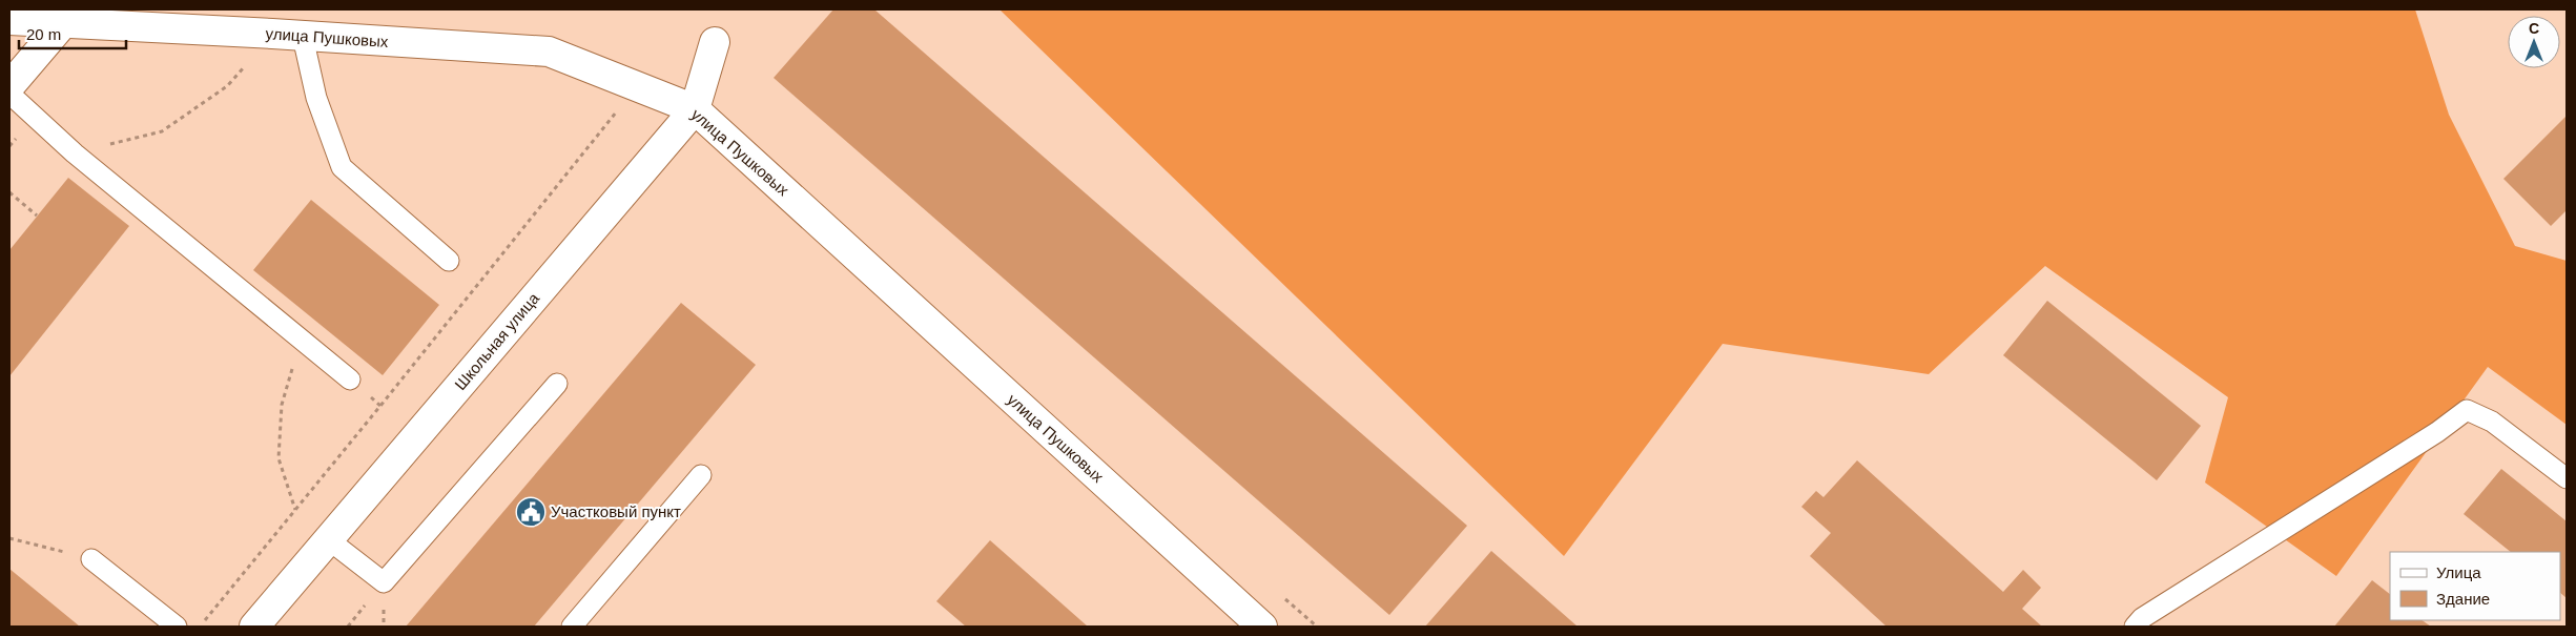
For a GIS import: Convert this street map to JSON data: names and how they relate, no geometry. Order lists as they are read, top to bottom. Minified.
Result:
{"streets":{"street":["улица Пушковых","Школьная улица"]},"crossings":[["улица Пушковых","Школьная улица"]],"places":{"public building":["Участковый пункт"]},"legend":["Улица","Здание"],"scale_bar":"20 m","north":"top"}
